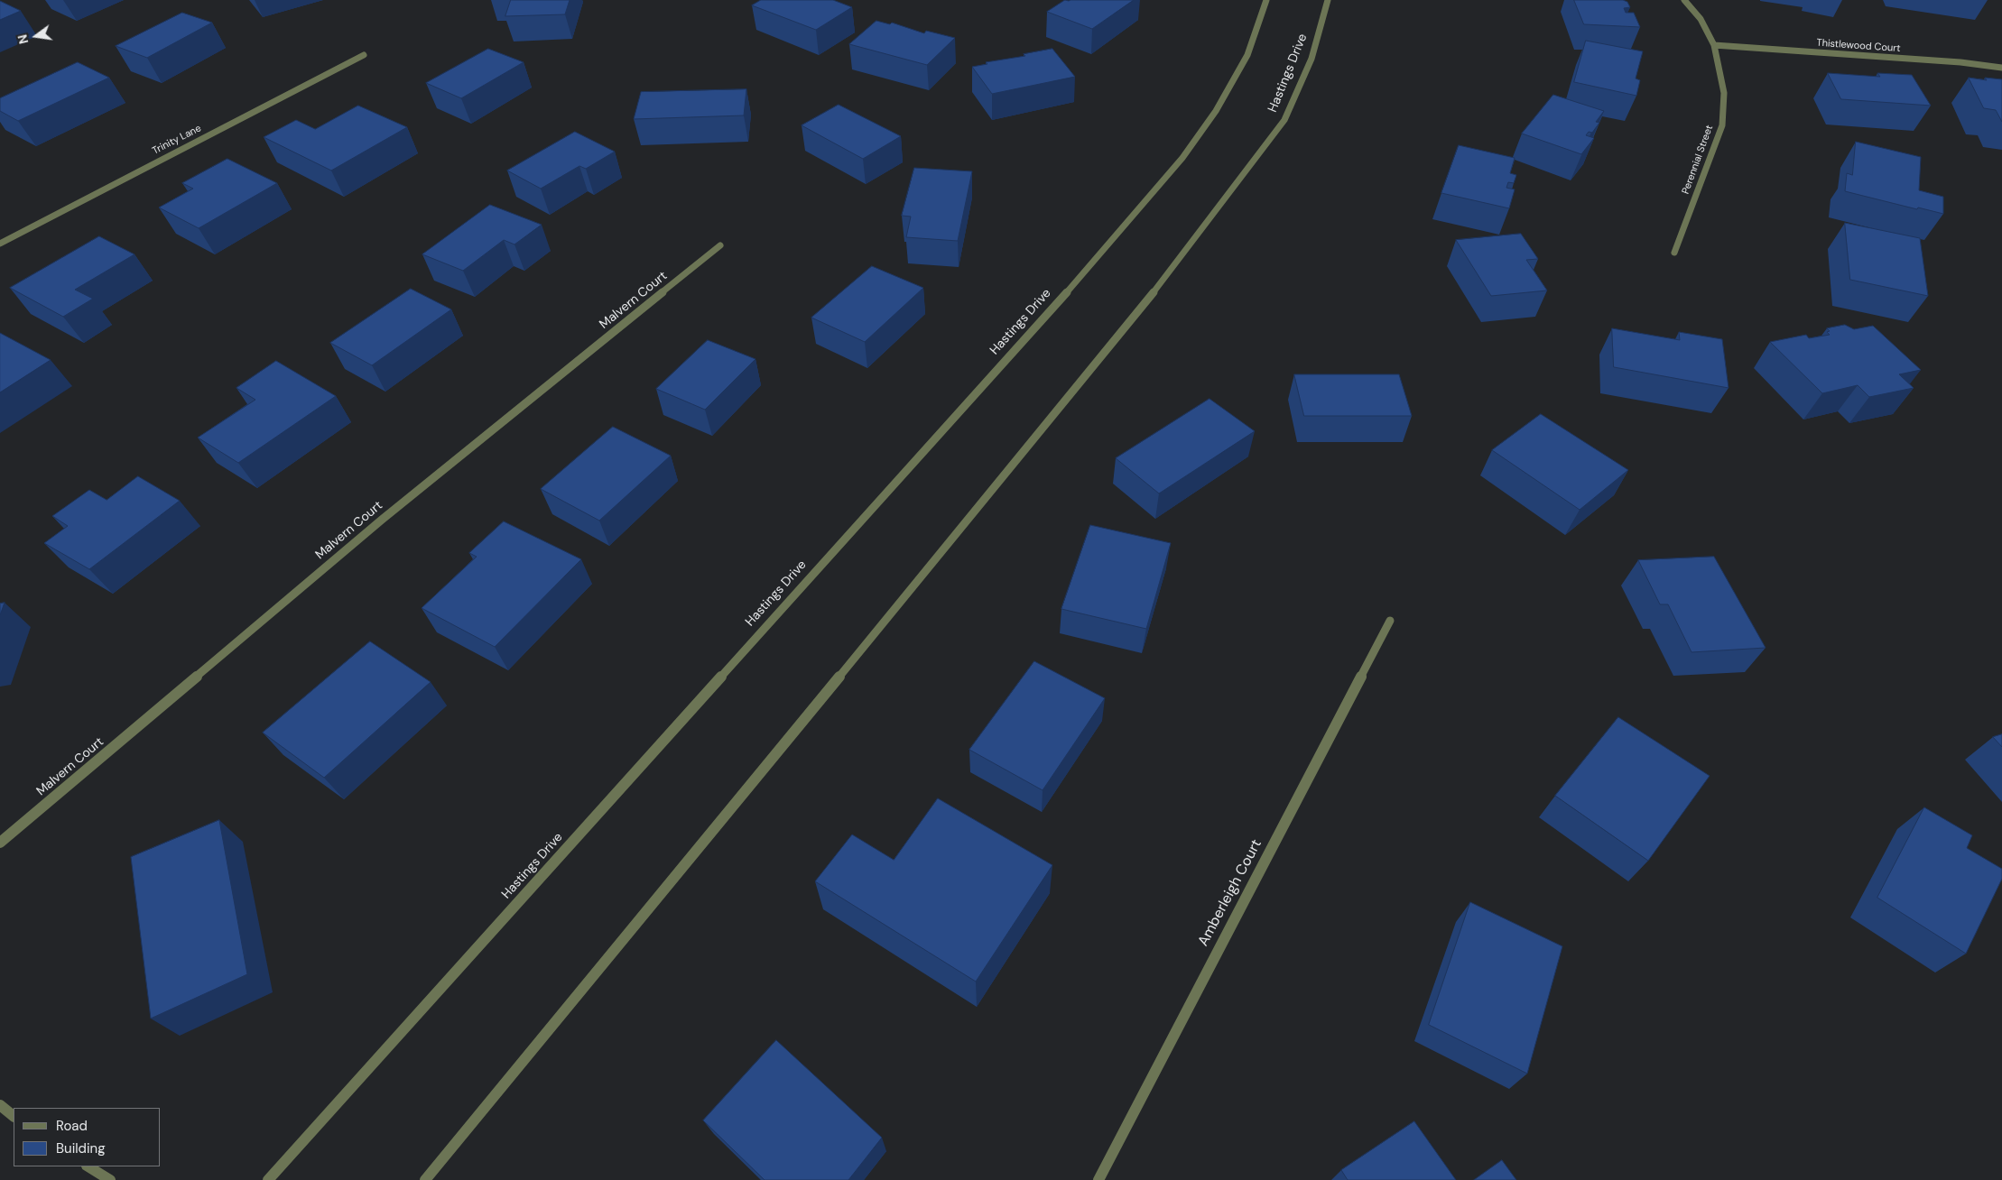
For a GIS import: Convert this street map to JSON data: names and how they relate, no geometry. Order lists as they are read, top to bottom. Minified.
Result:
{"streets":{"street":["Thistlewood Court","Hastings Drive","Trinity Lane","Perennial Street","Malvern Court","Amberleigh Court"]},"crossings":[["Thistlewood Court","Perennial Street"]],"legend":["Road","Building"],"north":"left"}
